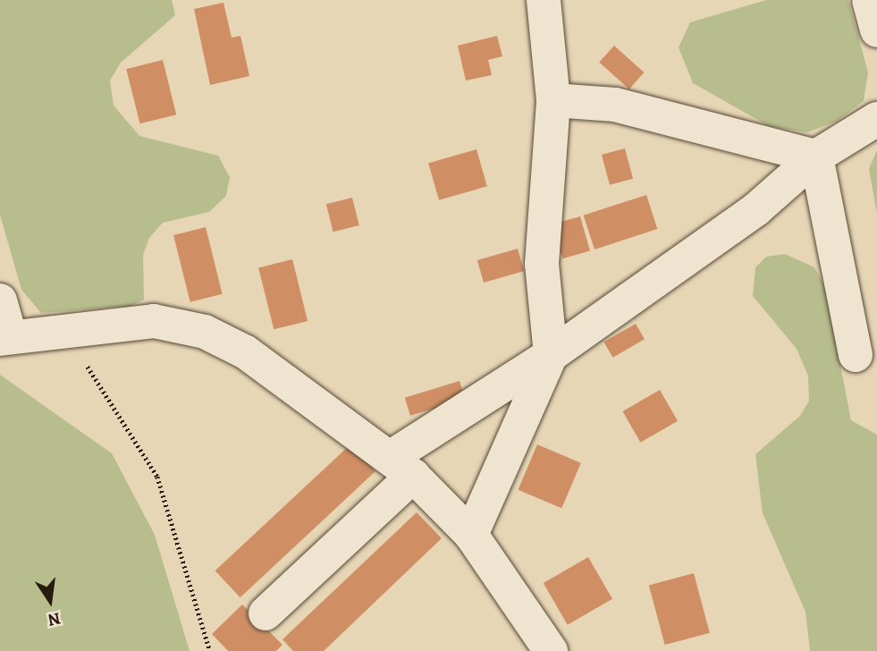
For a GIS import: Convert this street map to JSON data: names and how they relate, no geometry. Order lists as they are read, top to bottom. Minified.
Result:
{"north":"bottom"}
